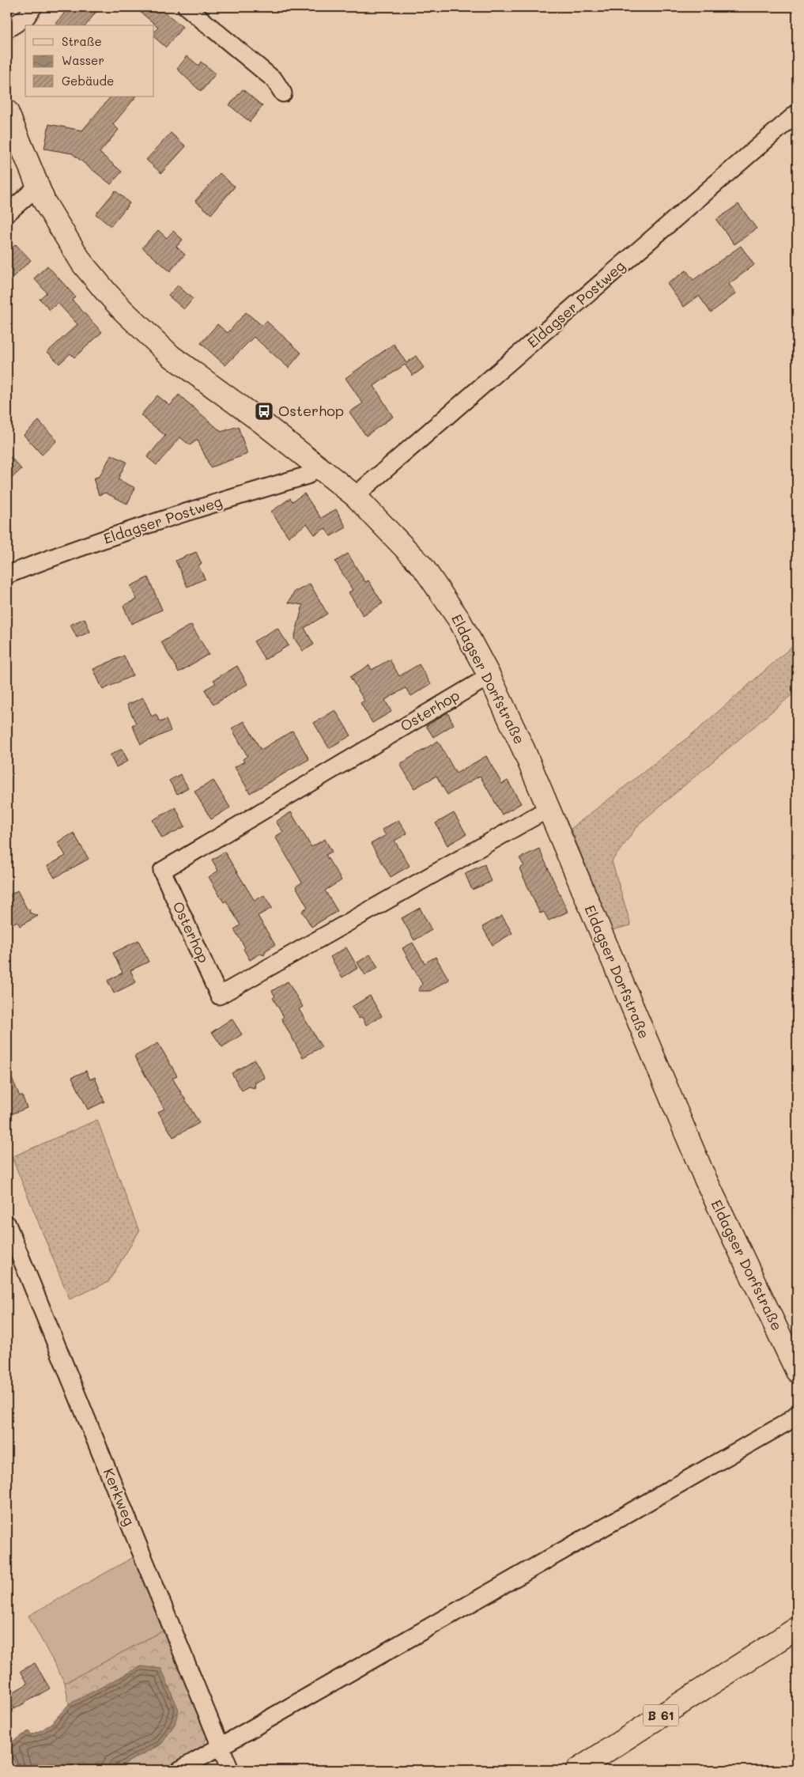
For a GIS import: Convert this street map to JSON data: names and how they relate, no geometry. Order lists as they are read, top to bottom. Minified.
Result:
{"streets":{"street":["Eldagser Postweg","Eldagser Dorfstraße","Osterhop","Kerkweg","B 61"]},"crossings":[["Eldagser Postweg","Eldagser Dorfstraße"],["Eldagser Dorfstraße","Osterhop"]],"places":{"bus stop":["Osterhop"]},"legend":["Straße","Wasser","Gebäude"]}
